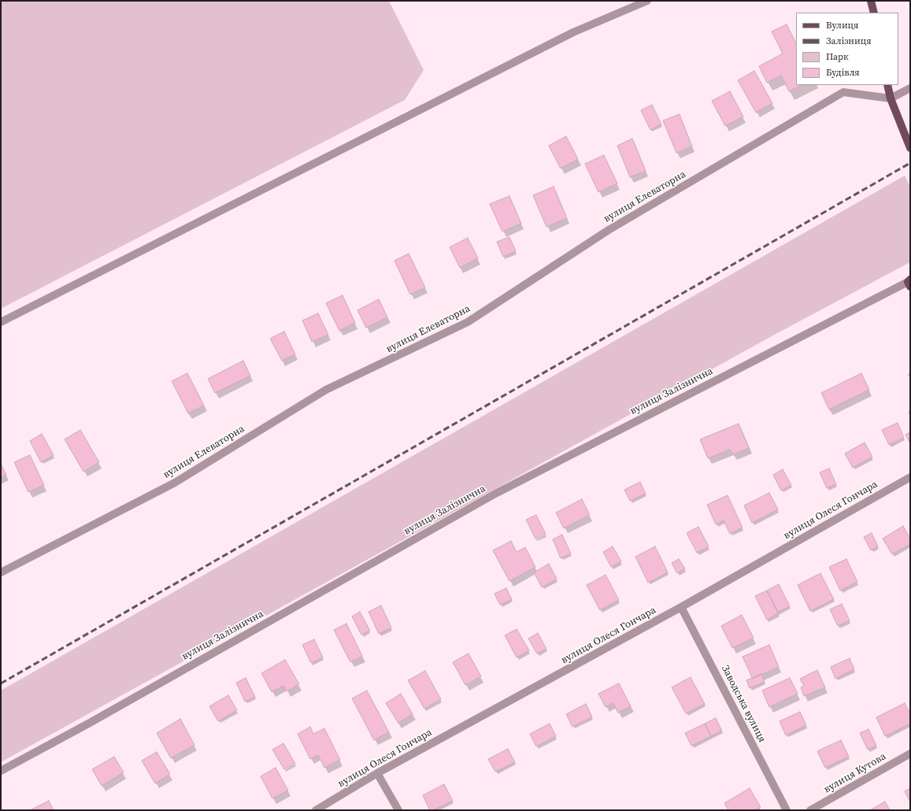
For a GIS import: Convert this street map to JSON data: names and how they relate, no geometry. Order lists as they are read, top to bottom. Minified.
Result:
{"streets":{"street":["вулиця Елеваторна","вулиця Залізнична","вулиця Олеся Гончара","Заводська вулиця","вулиця Кутова"]},"crossings":[["вулиця Олеся Гончара","Заводська вулиця"]],"legend":["Вулиця","Залізниця","Парк","Будівля"]}
